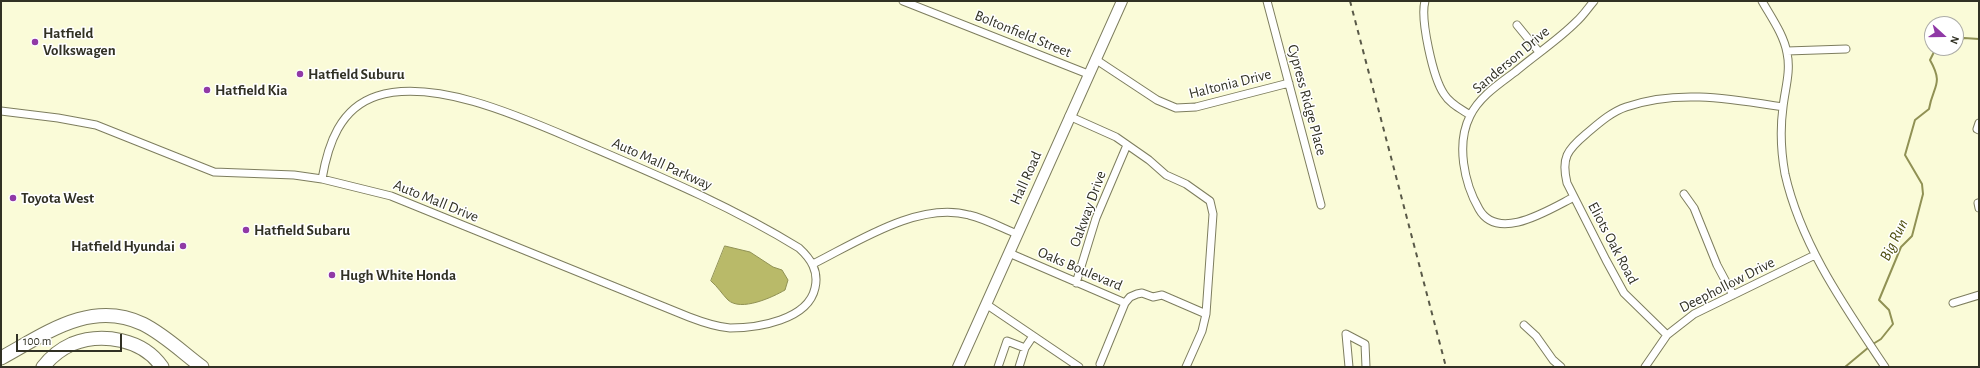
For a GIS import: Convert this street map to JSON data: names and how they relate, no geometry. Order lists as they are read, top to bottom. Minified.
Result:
{"streets":{"main road":["Hall Road"],"street":["Boltonfield Street","Sanderson Drive","Haltonia Drive","Cypress Ridge Place","Auto Mall Parkway","Auto Mall Drive","Oakway Drive","Eliots Oak Road","Oaks Boulevard","Deephollow Drive"]},"crossings":[["Boltonfield Street","Hall Road"],["Sanderson Drive","Eliots Oak Road"],["Haltonia Drive","Cypress Ridge Place"],["Haltonia Drive","Hall Road"],["Auto Mall Parkway","Auto Mall Drive"],["Hall Road","Oaks Boulevard"],["Oakway Drive","Oaks Boulevard"],["Eliots Oak Road","Deephollow Drive"]],"water":["Big Run"],"places":["Hatfield Volkswagen","Hatfield Suburu","Hatfield Kia","Toyota West","Hatfield Subaru","Hatfield Hyundai","Hugh White Honda"],"scale_bar":"100 m","north":"right"}
